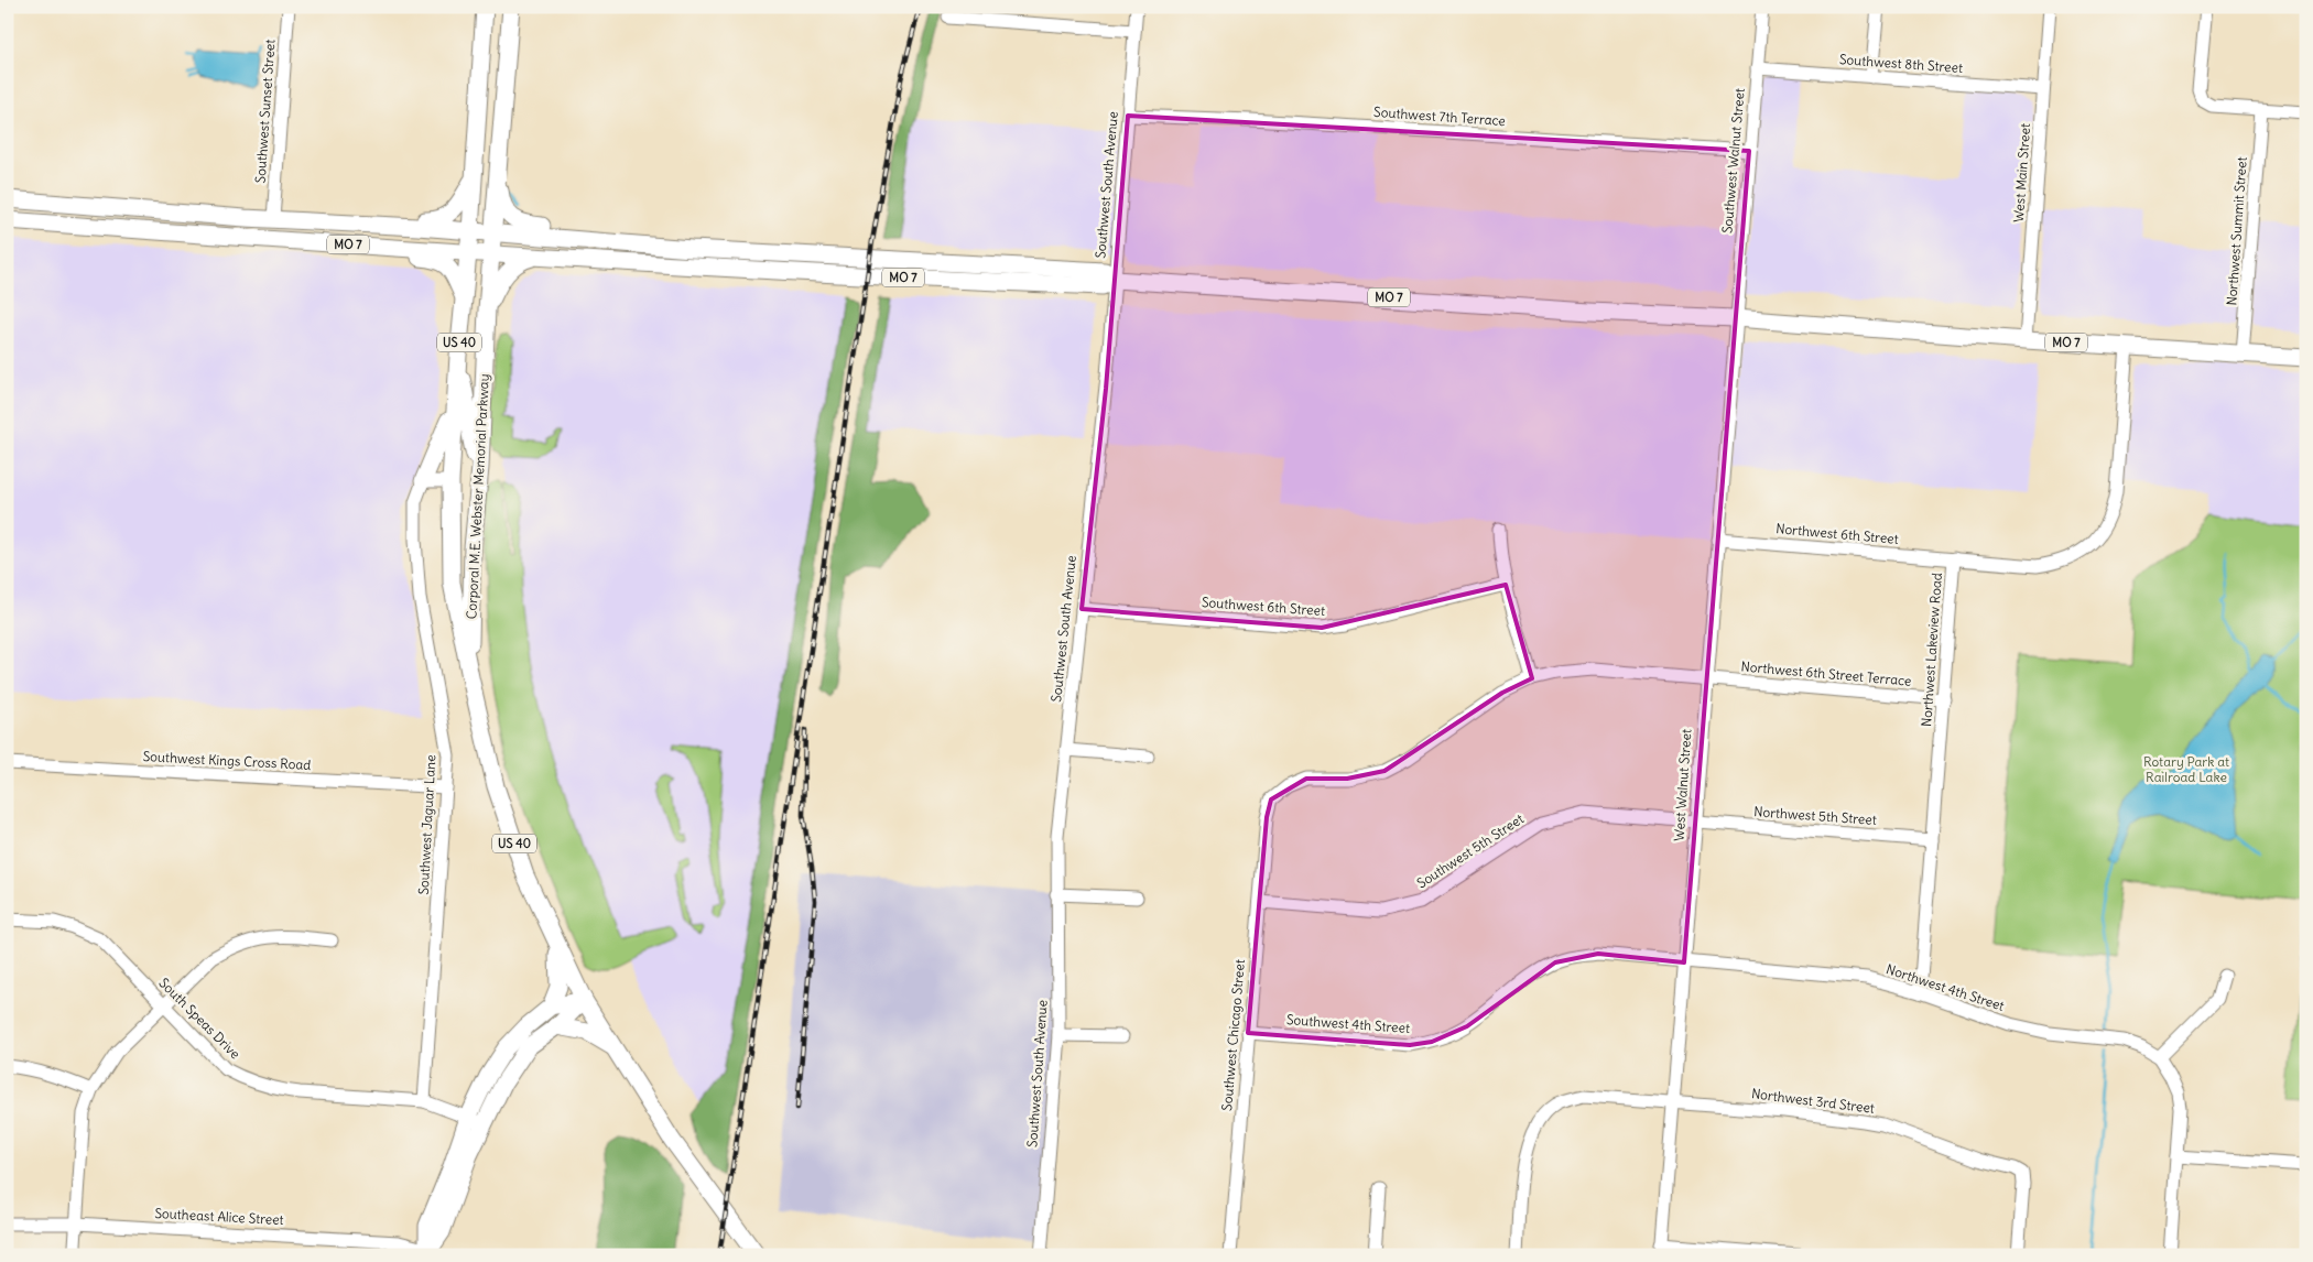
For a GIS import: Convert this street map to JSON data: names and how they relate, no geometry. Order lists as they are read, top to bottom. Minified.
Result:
{"streets":{"main road":["MO 7","US 40","Corporal M.E. Webster Memorial Parkway"],"street":["Southwest 8th Street","Southwest Sunset Street","Southwest 7th Terrace","Southwest Walnut Street","West Main Street","Southwest South Avenue","Northwest Summit Street","Northwest 6th Street","Southwest 6th Street","Northwest Lakeview Road","Northwest 6th Street Terrace","Southwest Kings Cross Road","West Walnut Street","Northwest 5th Street","Southwest Jaguar Lane","Southwest 5th Street","Northwest 4th Street","South Speas Drive","Southwest 4th Street","Southwest Chicago Street","Northwest 3rd Street","Southeast Alice Street"]},"crossings":[["Southwest 8th Street","Southwest Walnut Street"],["Southwest 8th Street","West Main Street"],["Southwest Sunset Street","MO 7"],["Southwest 7th Terrace","Southwest Walnut Street"],["Southwest 7th Terrace","Southwest South Avenue"],["Southwest Walnut Street","MO 7"],["Southwest Walnut Street","West Walnut Street"],["West Main Street","MO 7"],["Southwest South Avenue","MO 7"],["Southwest South Avenue","Southwest 6th Street"],["Northwest Summit Street","MO 7"],["MO 7","Corporal M.E. Webster Memorial Parkway"],["MO 7","Northwest Lakeview Road"],["MO 7","West Walnut Street"],["US 40","Corporal M.E. Webster Memorial Parkway"],["Northwest 6th Street","Northwest Lakeview Road"],["Northwest 6th Street","West Walnut Street"],["Northwest Lakeview Road","Northwest 6th Street Terrace"],["Northwest Lakeview Road","Northwest 5th Street"],["Northwest Lakeview Road","Northwest 4th Street"],["Northwest 6th Street Terrace","West Walnut Street"],["Northwest 6th Street Terrace","Southwest Chicago Street"],["Southwest Kings Cross Road","Southwest Jaguar Lane"],["West Walnut Street","Northwest 5th Street"],["West Walnut Street","Southwest 5th Street"],["West Walnut Street","Northwest 4th Street"],["West Walnut Street","Southwest 4th Street"],["West Walnut Street","Northwest 3rd Street"],["Northwest 5th Street","Southwest 5th Street"],["Southwest Jaguar Lane","South Speas Drive"],["Southwest 5th Street","Southwest Chicago Street"],["Northwest 4th Street","Southwest 4th Street"],["Southwest 4th Street","Southwest Chicago Street"]],"parks":["Rotary Park at Railroad Lake"]}
